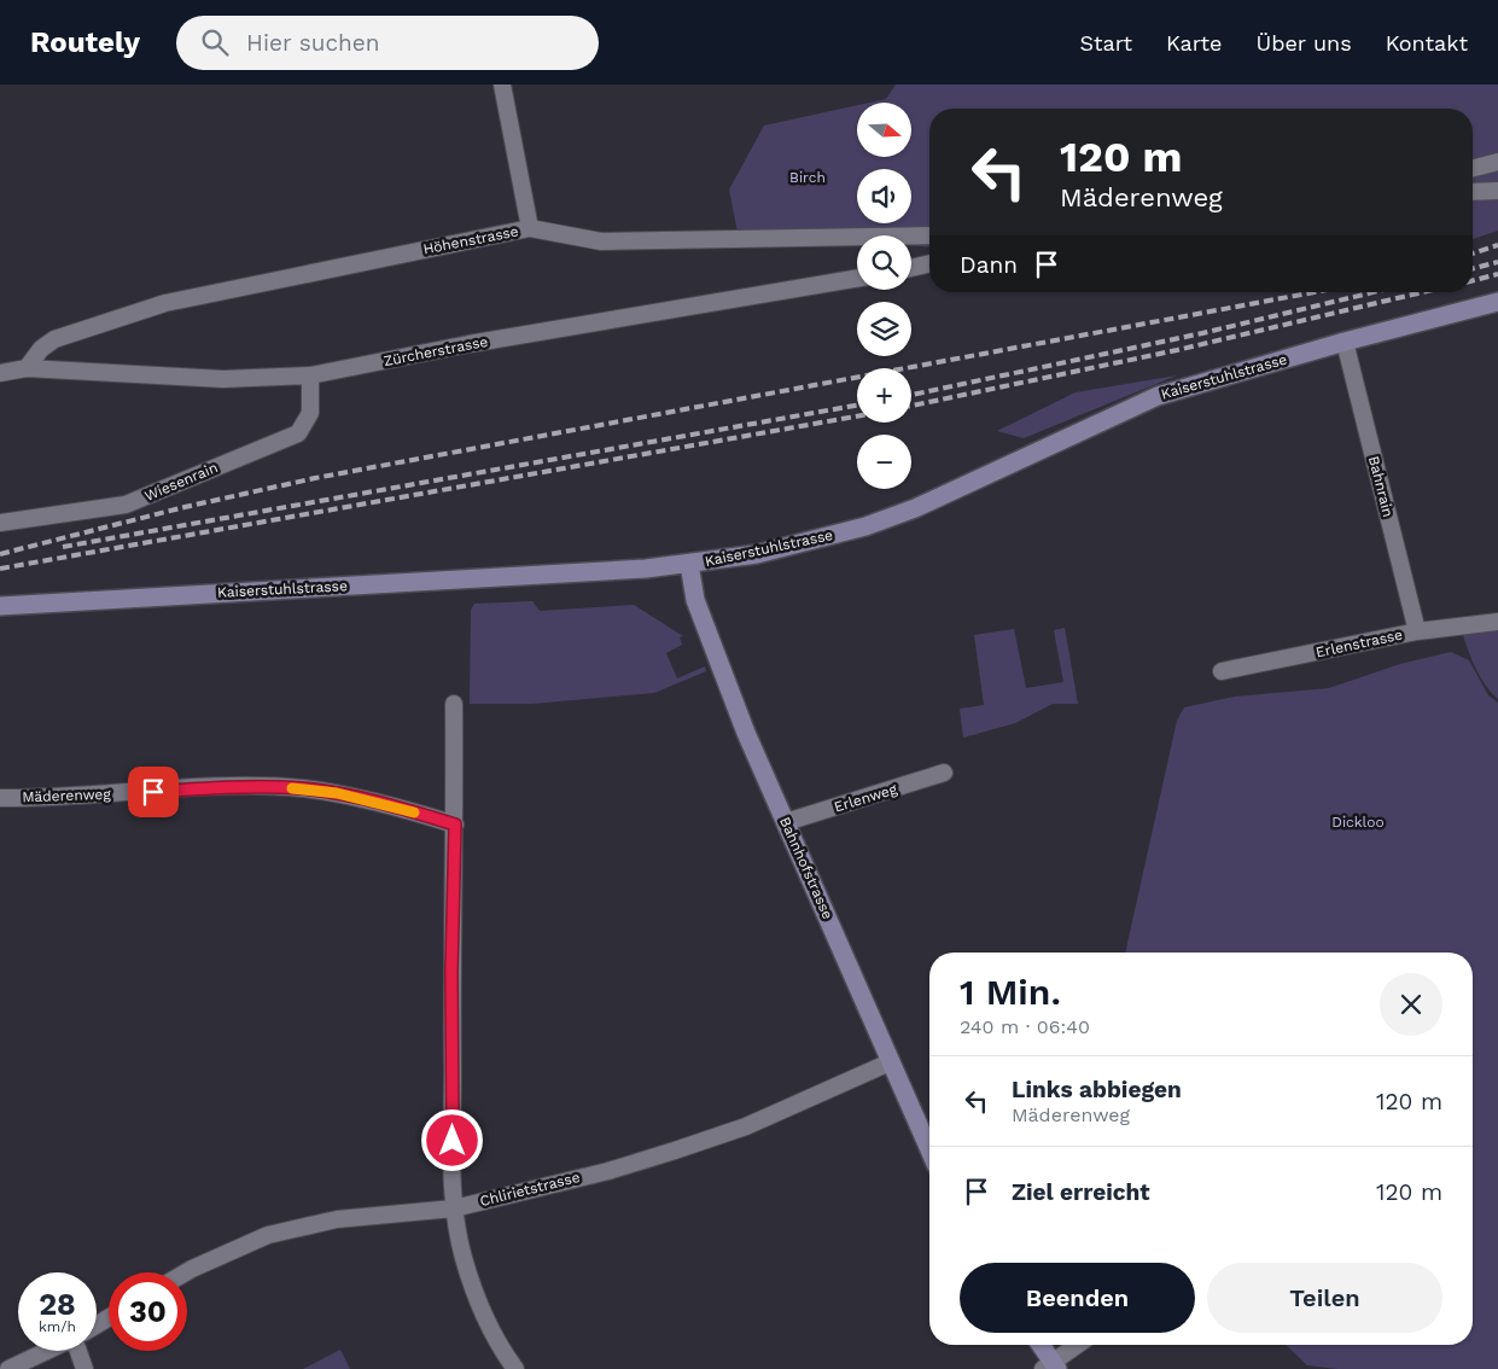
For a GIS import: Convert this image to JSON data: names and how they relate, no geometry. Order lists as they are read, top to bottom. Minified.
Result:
{"streets":{"main road":["Kaiserstuhlstrasse","Bahnhofstrasse"],"street":["Höhenstrasse","Zürcherstrasse","Wiesenrain","Bahnrain","Erlenstrasse","Mäderenweg","Erlenweg","Chlirietstrasse"]},"crossings":[["Höhenstrasse","Zürcherstrasse"],["Zürcherstrasse","Wiesenrain"],["Kaiserstuhlstrasse","Bahnrain"],["Kaiserstuhlstrasse","Bahnhofstrasse"],["Bahnrain","Erlenstrasse"],["Erlenweg","Bahnhofstrasse"],["Bahnhofstrasse","Chlirietstrasse"]],"parks":["Birch","Dickloo"],"north":"right","page":{"header":"Routely","search":"Hier suchen","nav":["Start","Karte","Über uns","Kontakt"],"map_buttons":["+","−"],"turn":["120 m","Mäderenweg"],"then":"Dann","heading":["1 Min.","240 m · 06:40"],"list":[{"name":"Links abbiegen","note":"Mäderenweg","value":"120 m"},{"name":"Ziel erreicht","value":"120 m"}],"buttons":["Beenden","Teilen"],"speed":"28 km/h","limit":"30"}}
